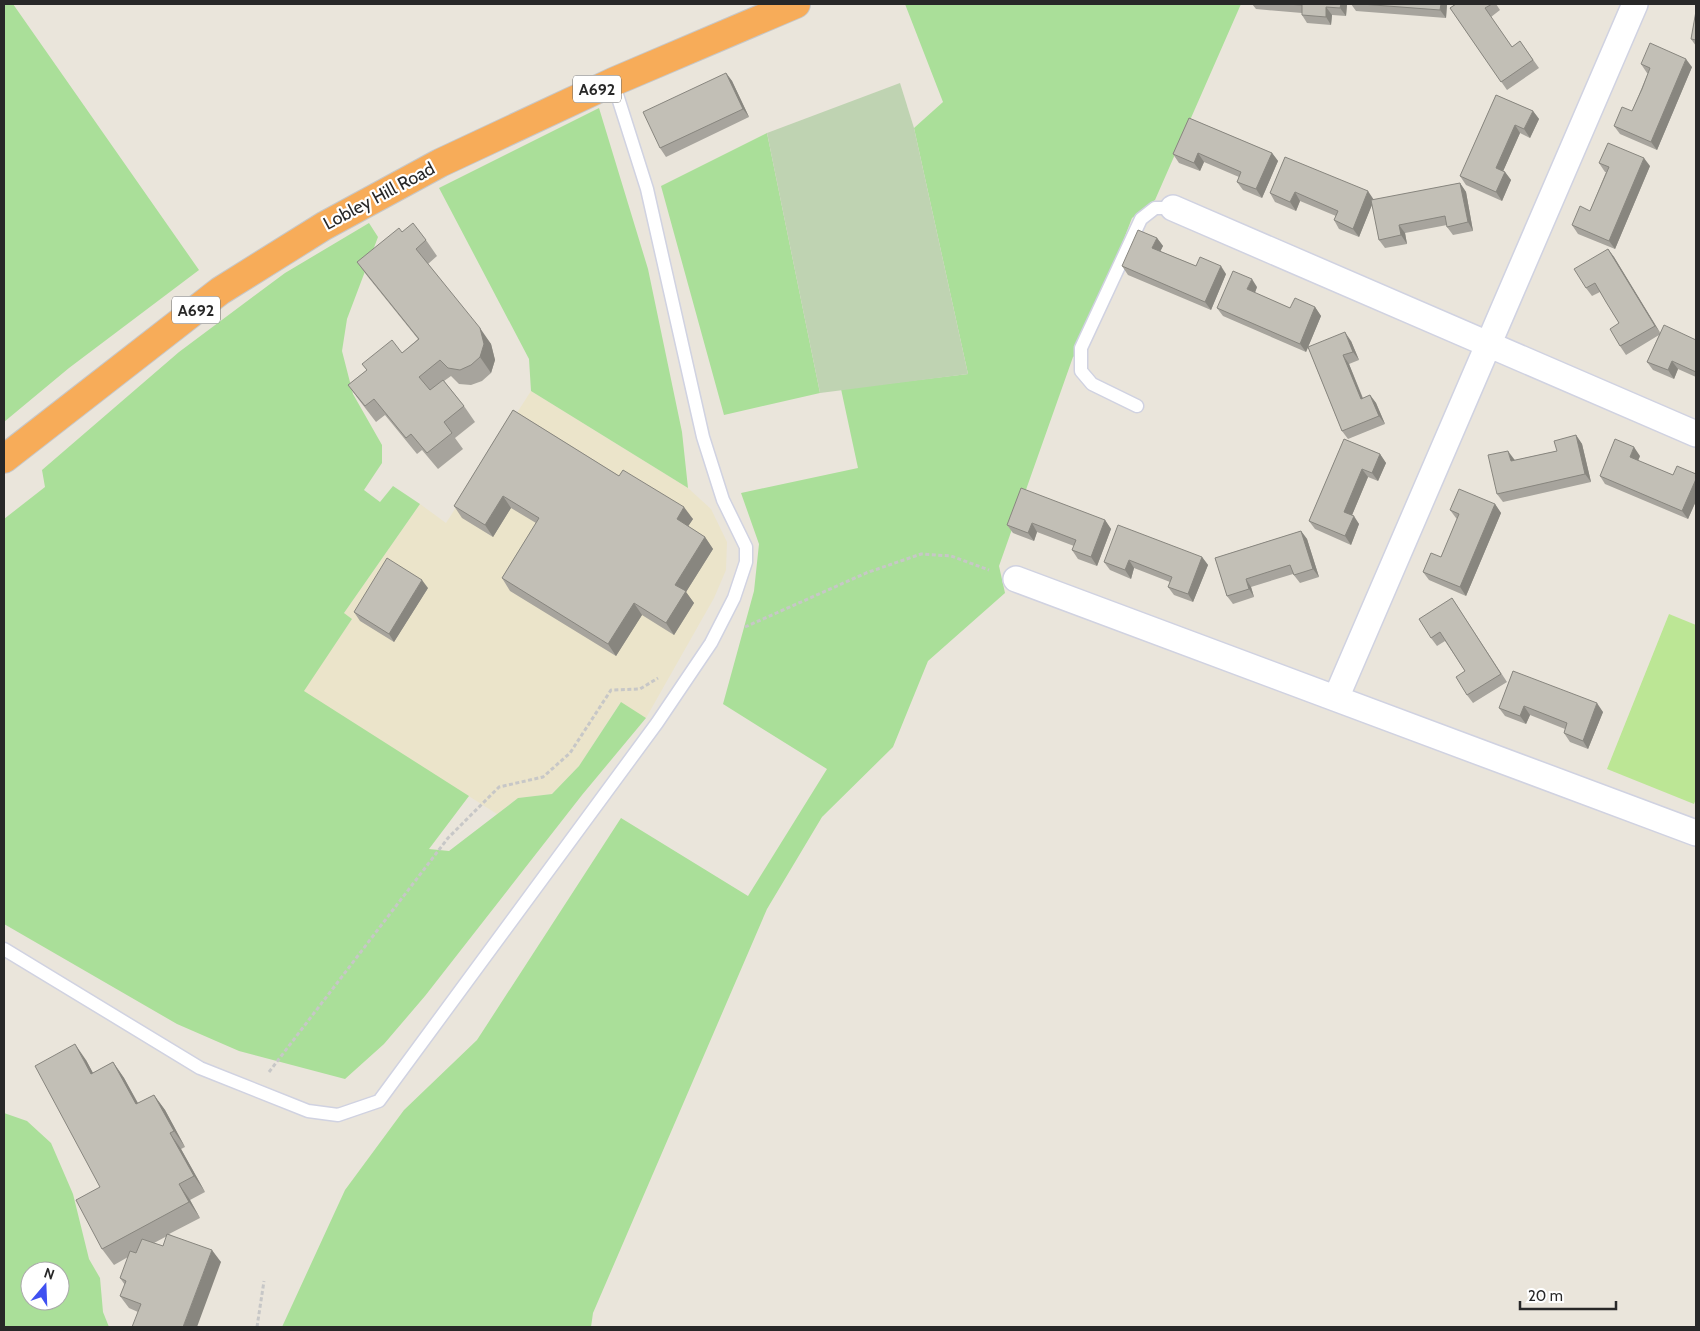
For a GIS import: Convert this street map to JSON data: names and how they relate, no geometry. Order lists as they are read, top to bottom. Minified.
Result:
{"streets":{"highway":["A692","Lobley Hill Road"]},"scale_bar":"20 m","north":"top"}
